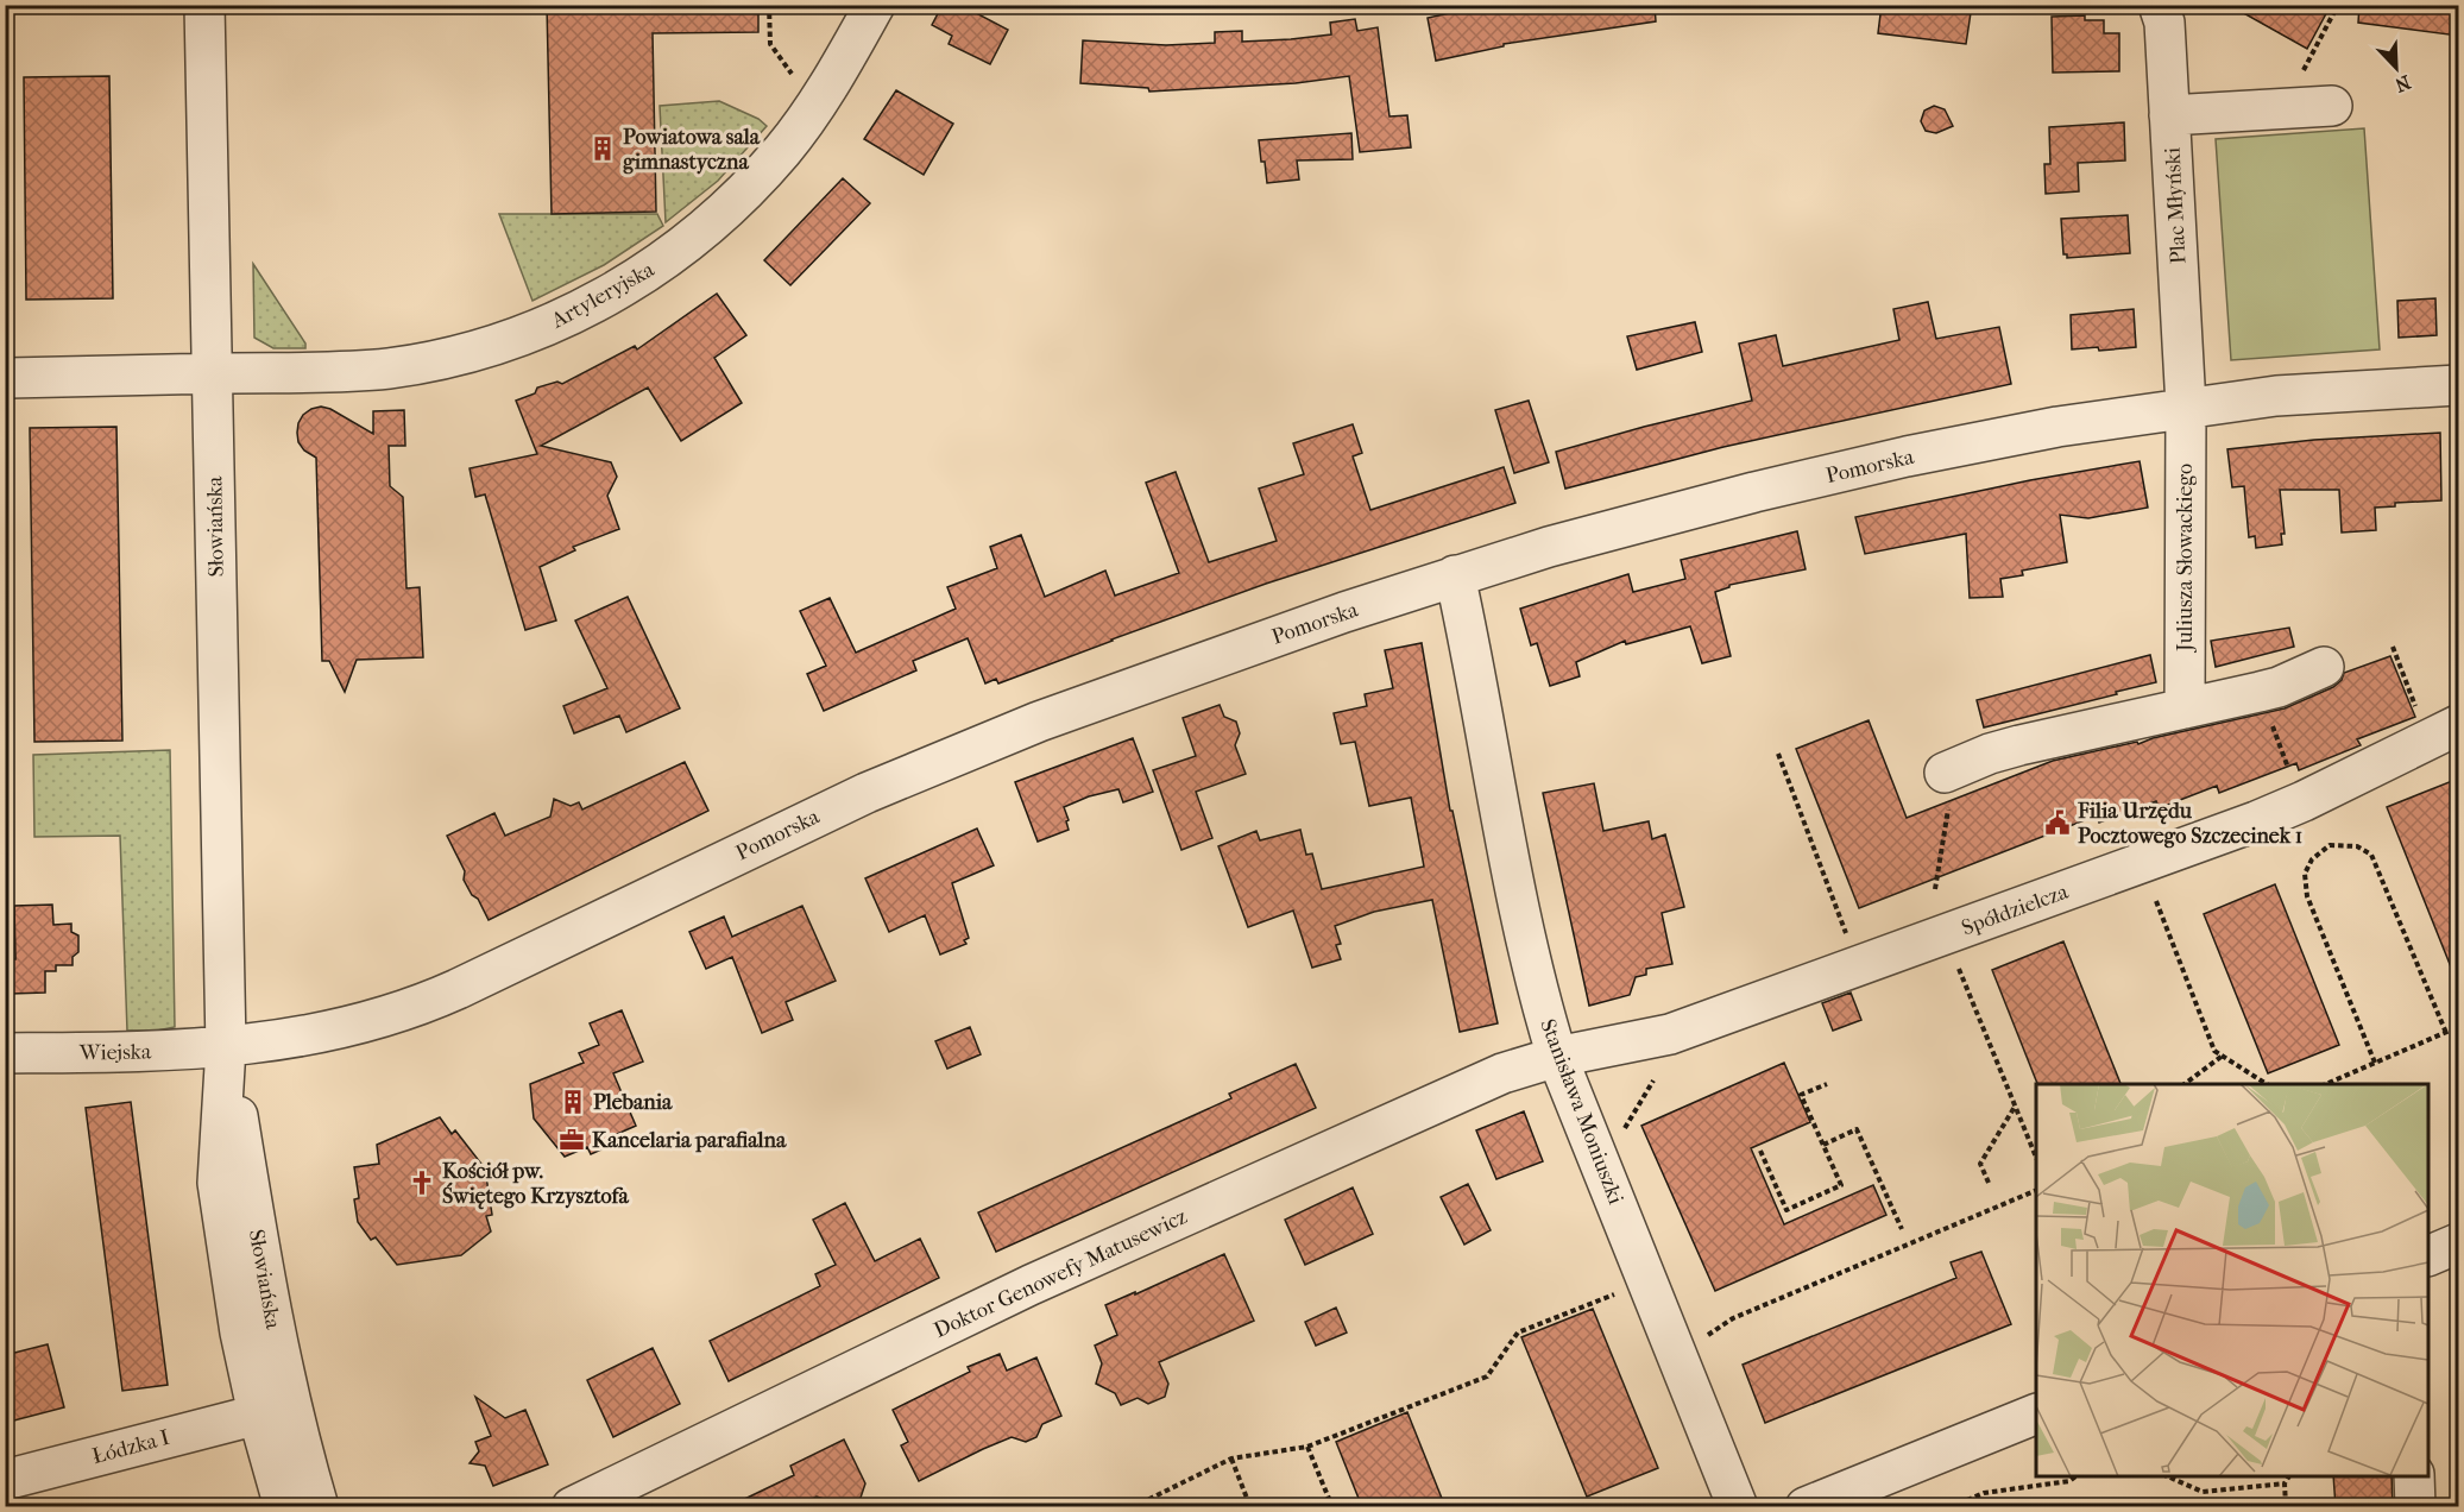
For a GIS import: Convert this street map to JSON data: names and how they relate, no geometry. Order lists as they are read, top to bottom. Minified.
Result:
{"streets":{"street":["Plac Młyński","Artyleryjska","Pomorska","Słowiańska","Juliusza Słowackiego","Spółdzielcza","Wiejska","Stanisława Moniuszki","Doktor Genowefy Matusewicz","Łódzka I"]},"crossings":[["Plac Młyński","Pomorska"],["Plac Młyński","Juliusza Słowackiego"],["Artyleryjska","Słowiańska"],["Pomorska","Słowiańska"],["Pomorska","Juliusza Słowackiego"],["Pomorska","Wiejska"],["Pomorska","Stanisława Moniuszki"],["Słowiańska","Wiejska"],["Słowiańska","Łódzka I"],["Spółdzielcza","Stanisława Moniuszki"],["Spółdzielcza","Doktor Genowefy Matusewicz"],["Stanisława Moniuszki","Doktor Genowefy Matusewicz"]],"places":{"building":["Powiatowa sala gimnastyczna","Plebania"],"public building":["Filia Urzędu Pocztowego Szczecinek 1"],"office":["Kancelaria parafialna"],"church":["Kościół pw. Świętego Krzysztofa"]},"north":"bottom right"}
